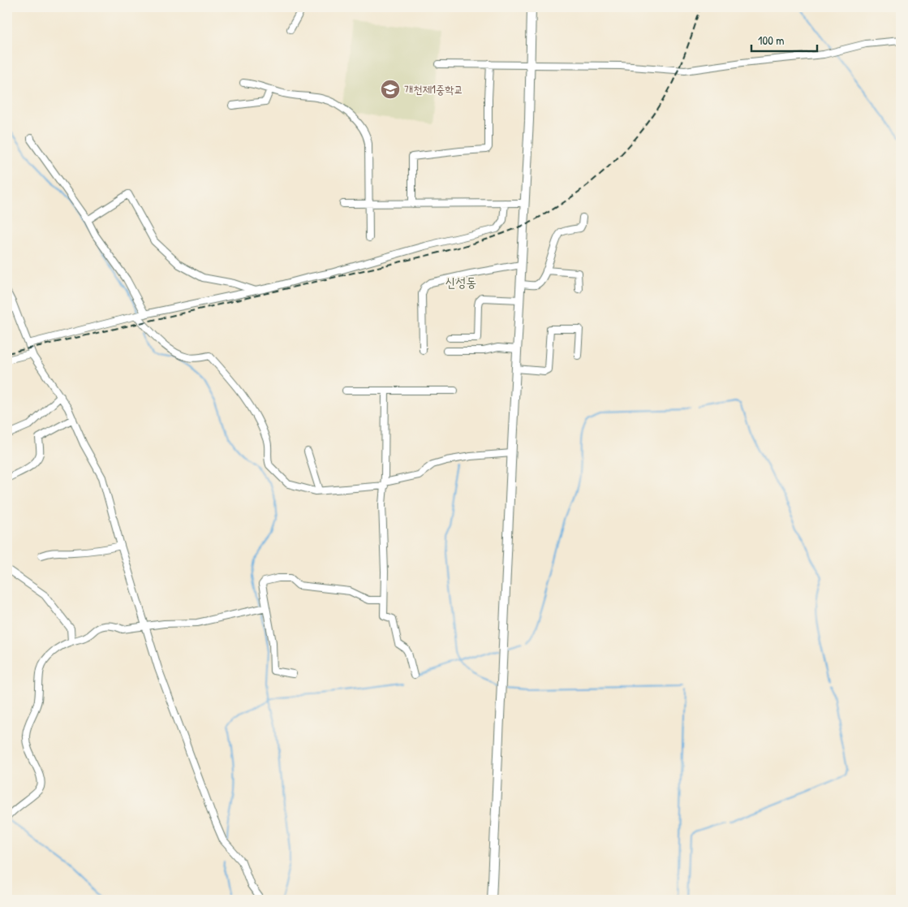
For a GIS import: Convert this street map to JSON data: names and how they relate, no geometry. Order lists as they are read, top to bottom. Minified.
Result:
{"districts":["신성동"],"places":{"school or university":["개천제1중학교"]},"scale_bar":"100 m"}
